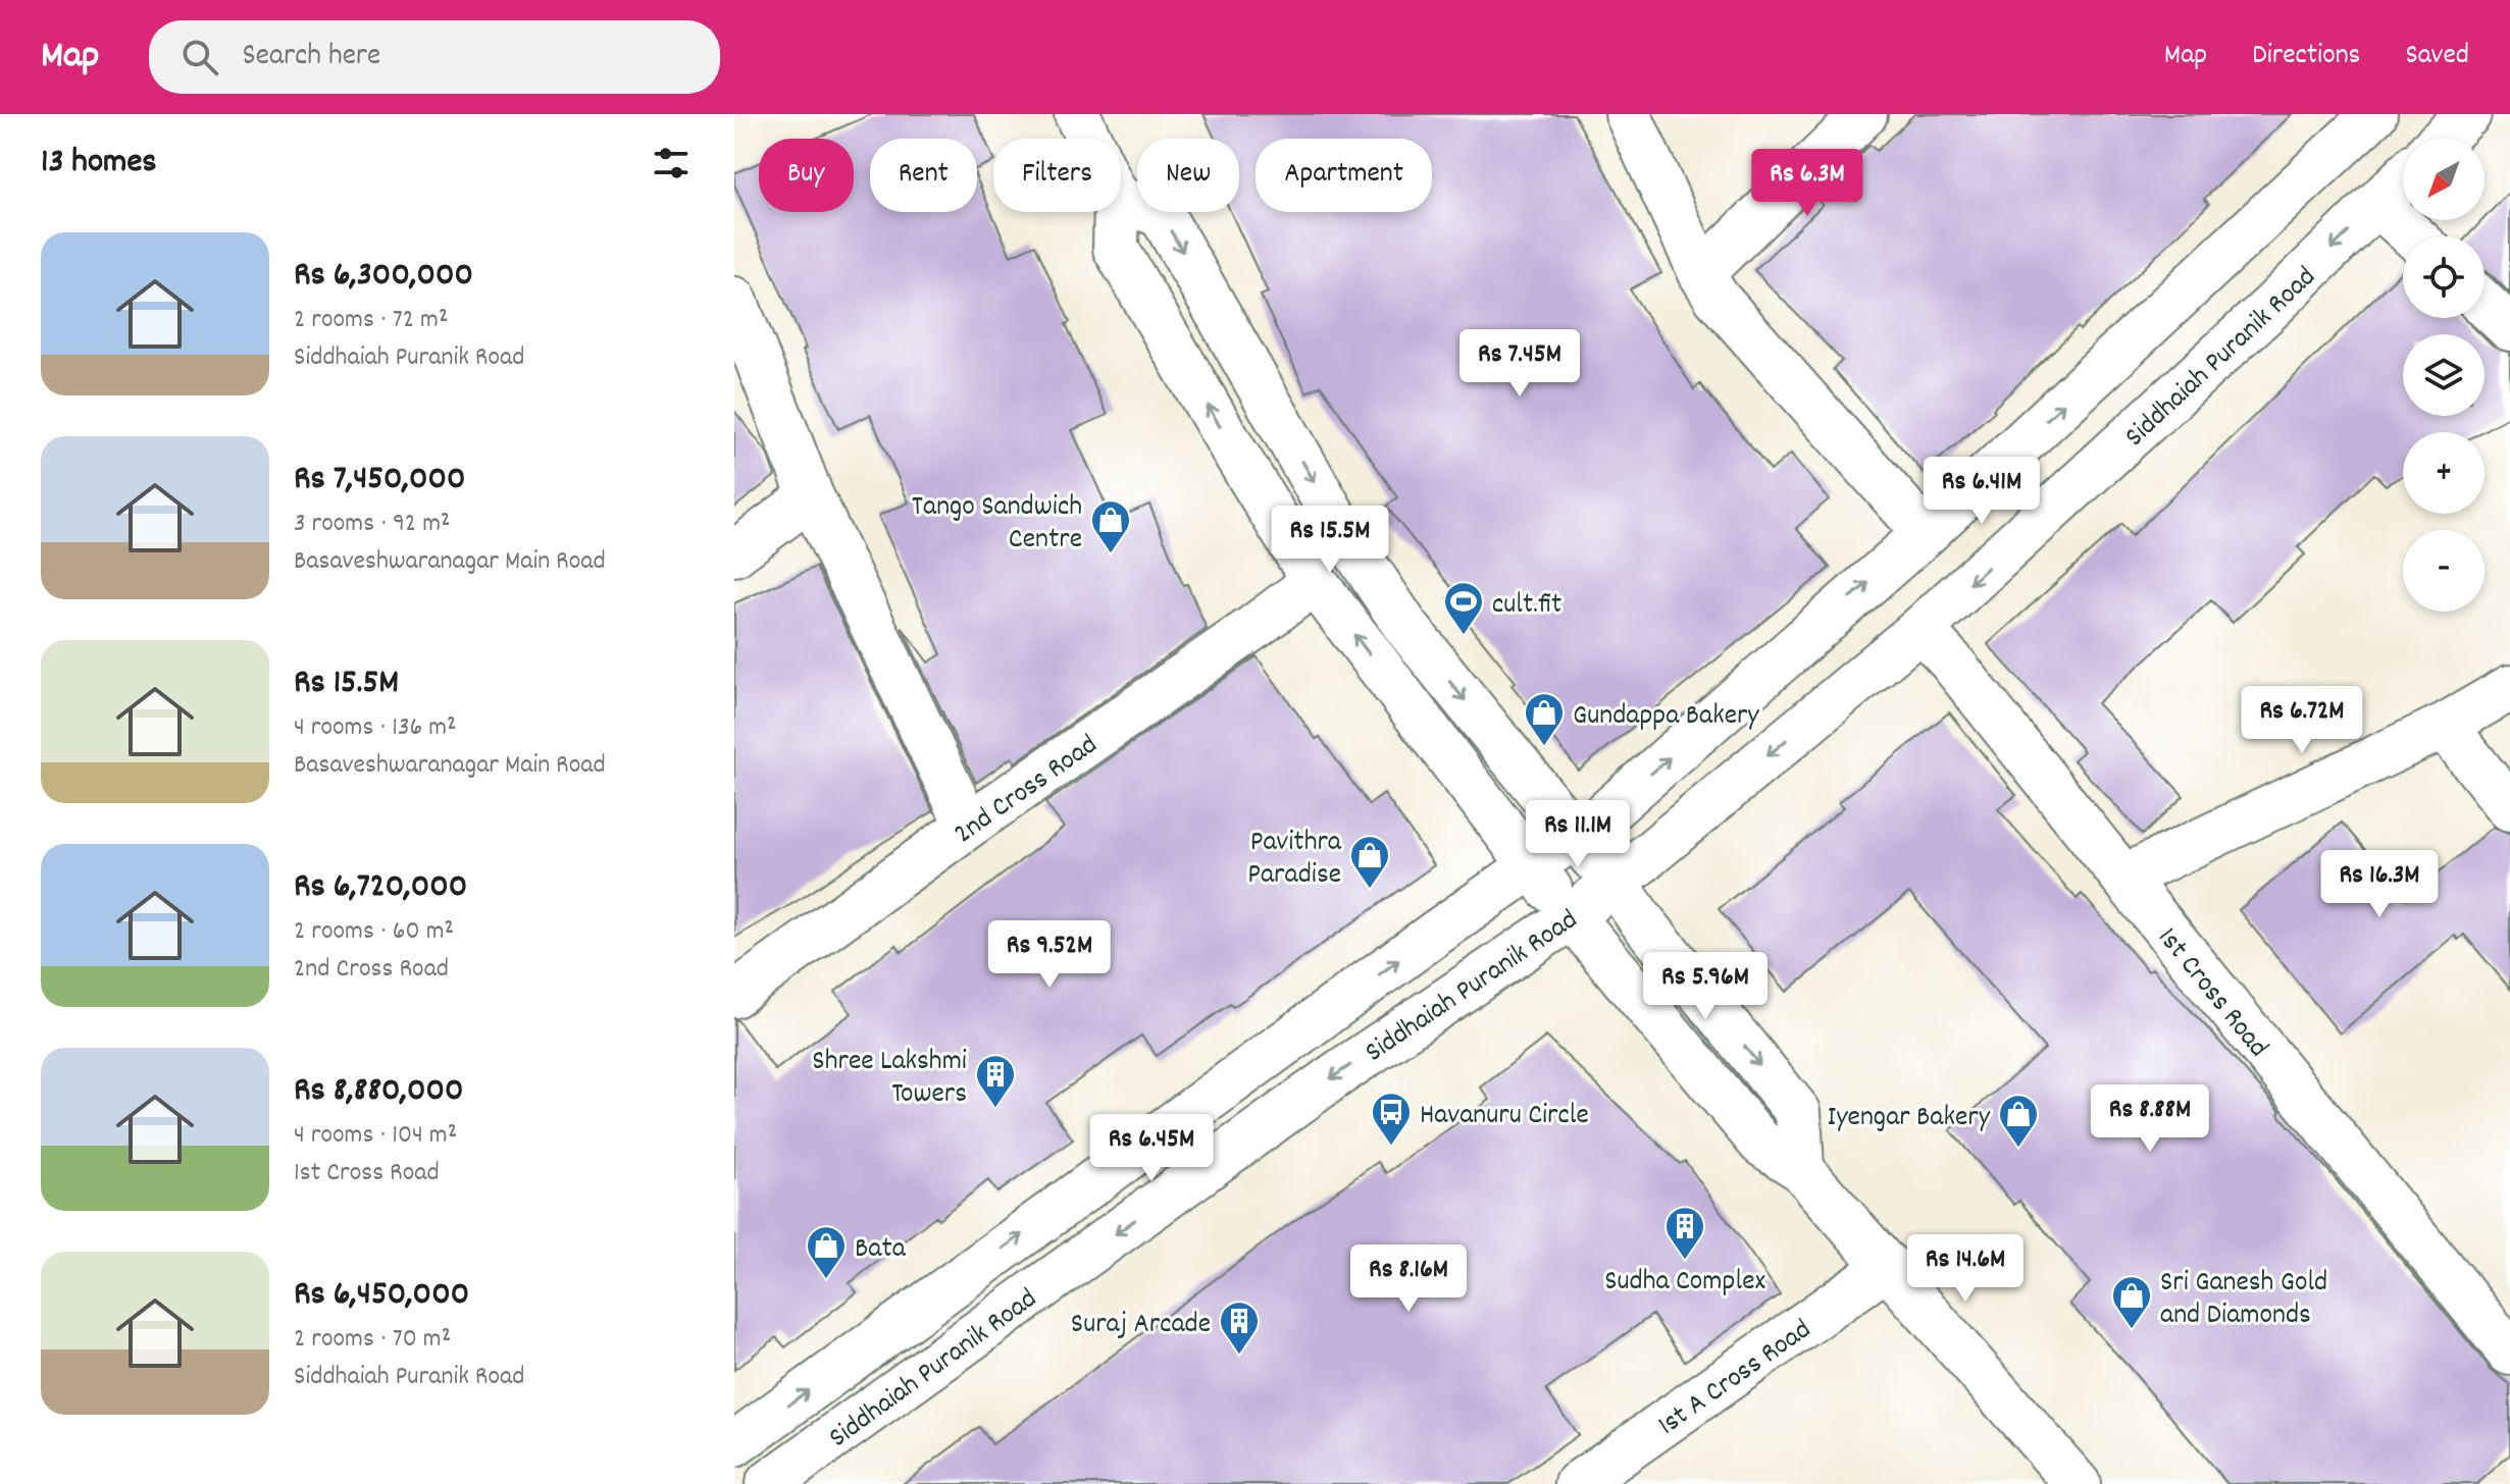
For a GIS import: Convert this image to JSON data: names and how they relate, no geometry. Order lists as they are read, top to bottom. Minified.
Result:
{"streets":{"main road":["Siddhaiah Puranik Road","2nd Cross Road","1st Cross Road","1st A Cross Road"]},"crossings":[["Siddhaiah Puranik Road","1st Cross Road"]],"places":{"shop":["Tango Sandwich Centre","Gundappa Bakery","Pavithra Paradise","Iyengar Bakery","Bata","Sri Ganesh Gold and Diamonds"],"sports":["cult.fit"],"building":["Shree Lakshmi Towers","Sudha Complex","Suraj Arcade"],"bus stop":["Havanuru Circle"]},"north":"bottom left","page":{"header":"Map","search":"Search here","nav":["Map","Directions","Saved"],"heading":"13 homes","map_buttons":["+","−"],"chip":["Buy","Rent","Filters","New","Apartment"],"price":["Rs 6.3M","Rs 7.45M","Rs 6.41M","Rs 15.5M","Rs 6.72M","Rs 11.1M","Rs 16.3M","Rs 9.52M","Rs 5.96M","Rs 8.88M","Rs 6.45M","Rs 14.6M","Rs 8.16M"],"list":[{"name":"Rs 6,300,000","note":"2 rooms · 72 m² · Siddhaiah Puranik Road"},{"name":"Rs 7,450,000","note":"3 rooms · 92 m² · Basaveshwaranagar Main Road"},{"name":"Rs 15.5M","note":"4 rooms · 136 m² · Basaveshwaranagar Main Road"},{"name":"Rs 6,720,000","note":"2 rooms · 60 m² · 2nd Cross Road"},{"name":"Rs 8,880,000","note":"4 rooms · 104 m² · 1st Cross Road"},{"name":"Rs 6,450,000","note":"2 rooms · 70 m² · Siddhaiah Puranik Road"}]}}
